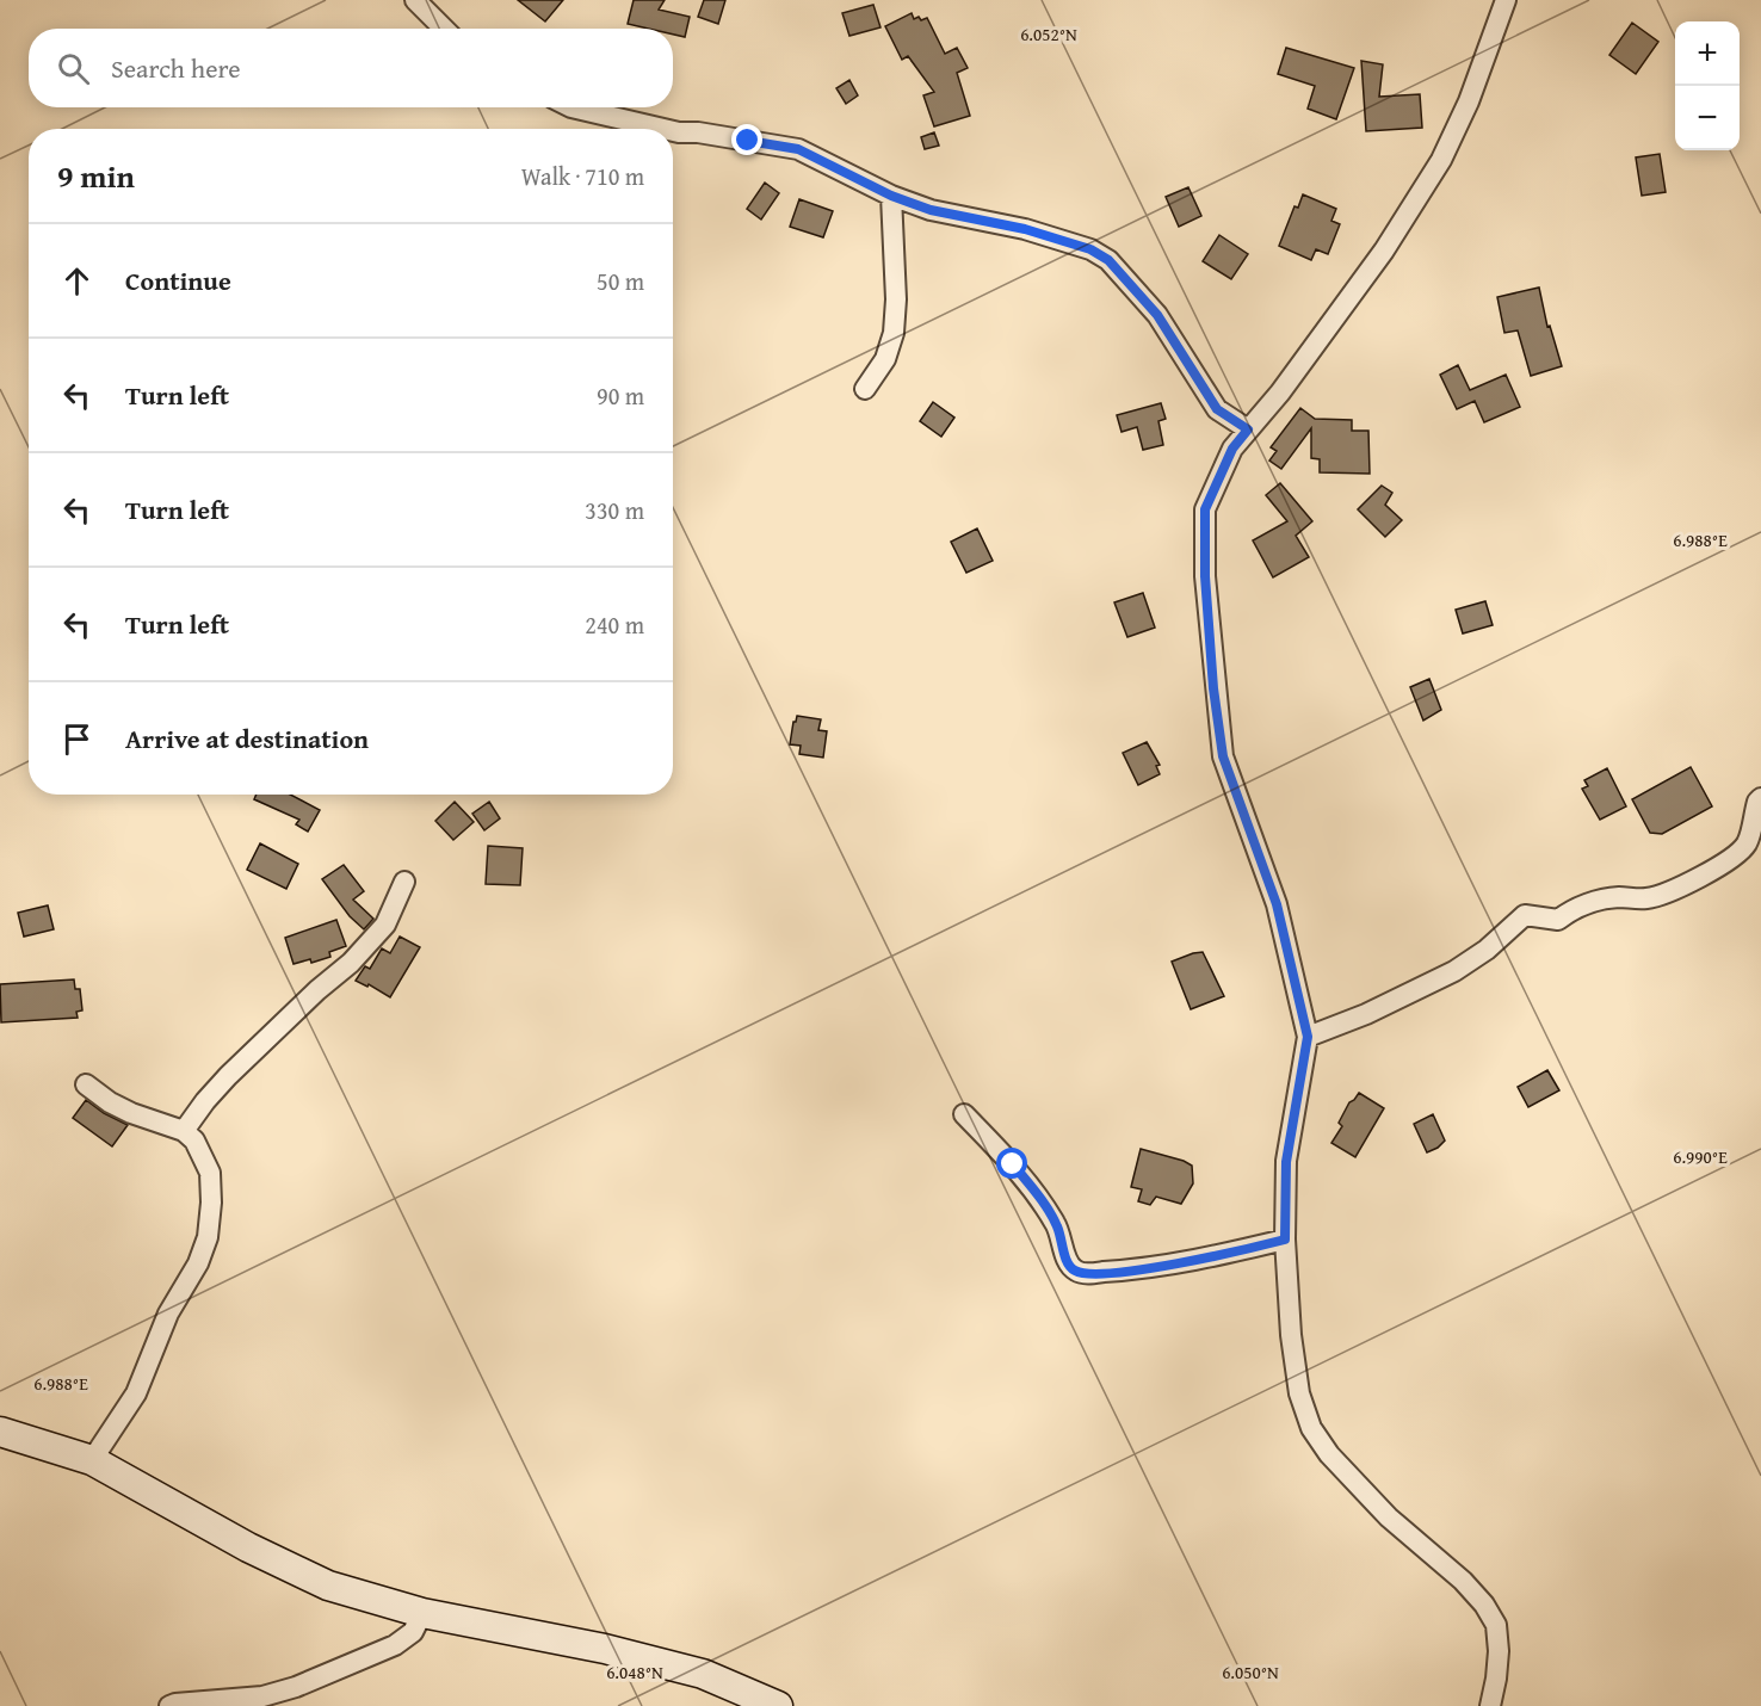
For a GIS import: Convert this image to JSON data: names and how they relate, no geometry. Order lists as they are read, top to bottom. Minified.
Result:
{"page":{"map_buttons":["+","−"],"search":"Search here","heading":["9 min","Walk · 710 m"],"list":[["Continue","50 m"],["Turn left","90 m"],["Turn left","330 m"],["Turn left","240 m"],"Arrive at destination"]},"coordinates":["6.052°N","6.988°E","6.990°E","6.048°N","6.050°N"]}
